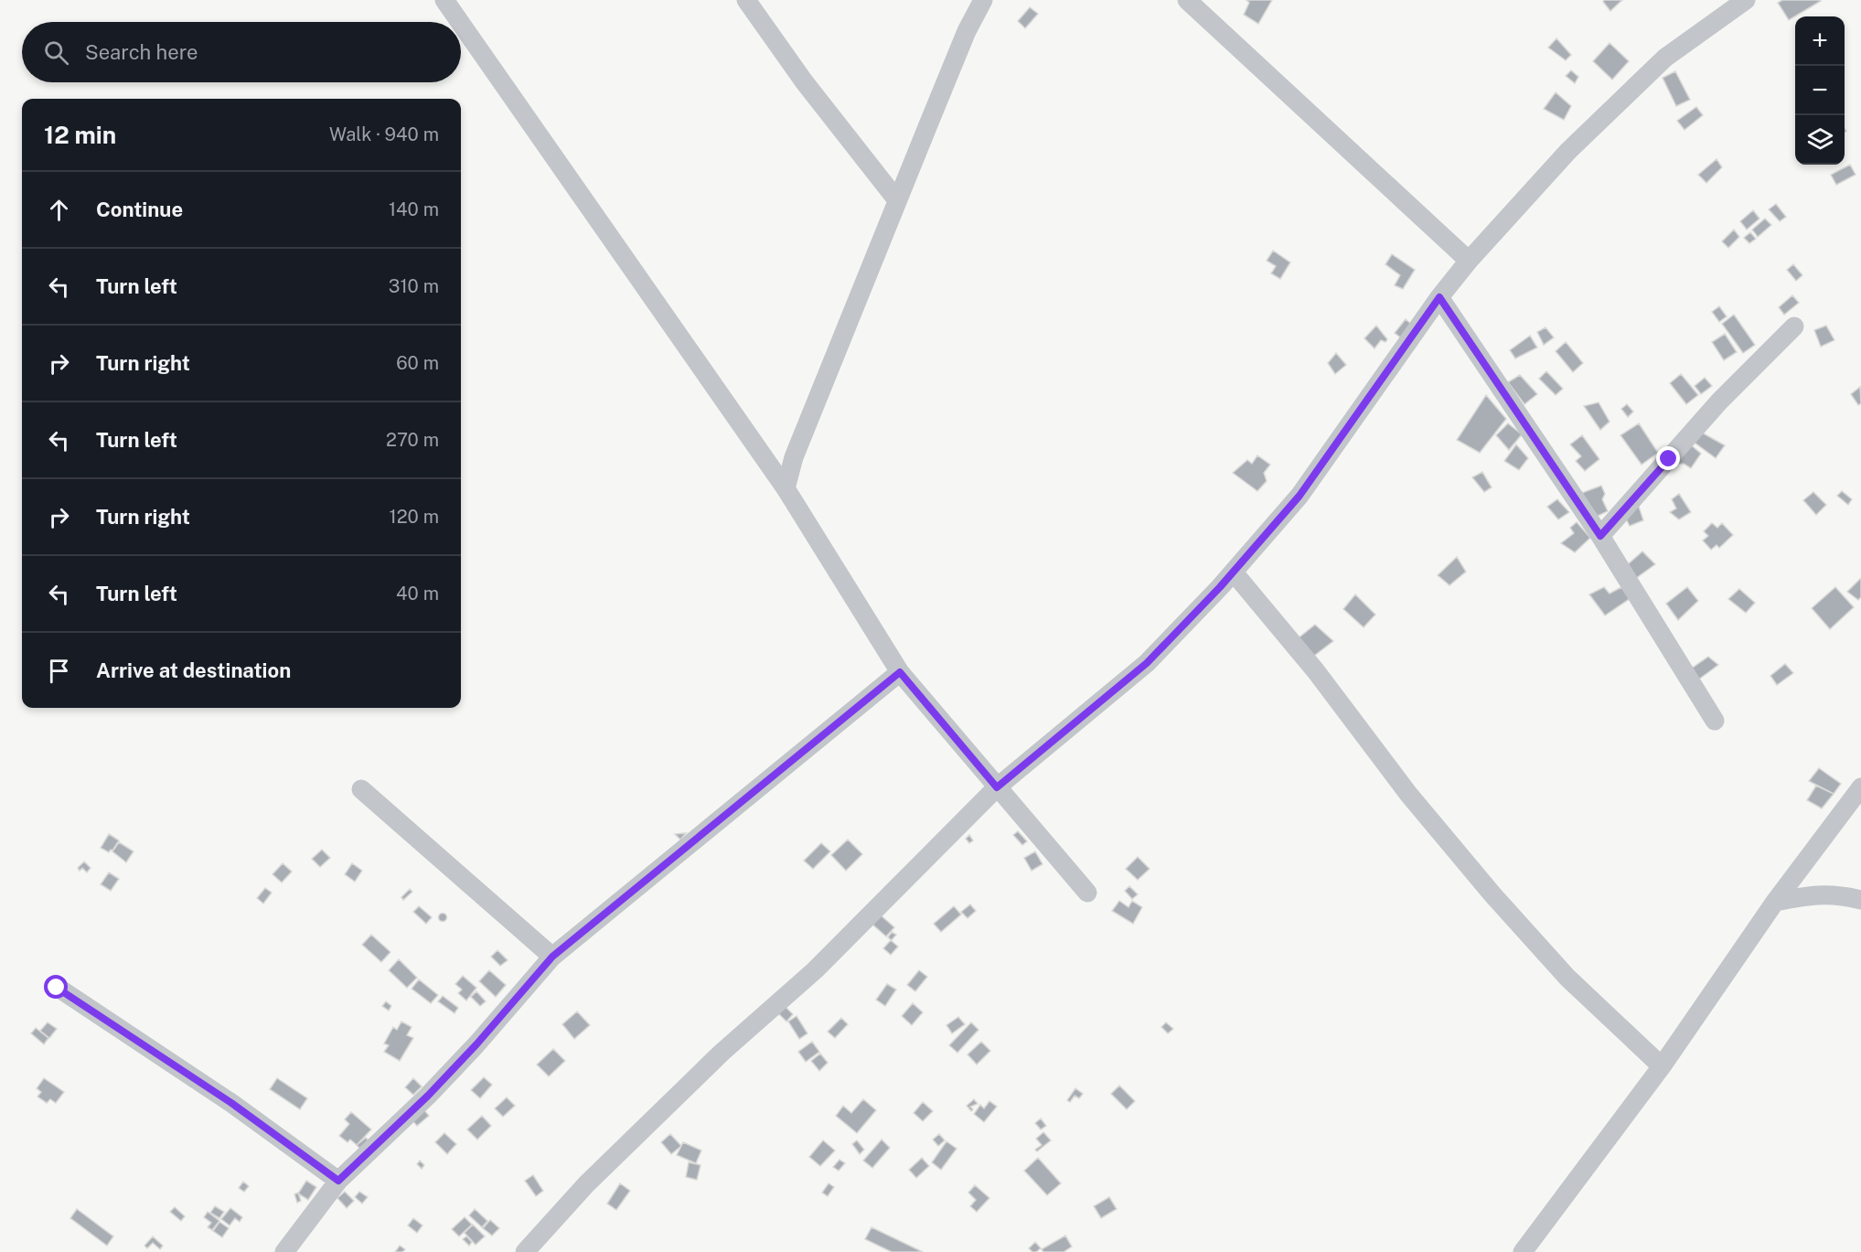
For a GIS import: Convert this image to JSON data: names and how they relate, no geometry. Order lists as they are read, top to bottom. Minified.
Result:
{"page":{"map_buttons":["+","−"],"search":"Search here","heading":["12 min","Walk · 940 m"],"list":[["Continue","140 m"],["Turn left","310 m"],["Turn right","60 m"],["Turn left","270 m"],["Turn right","120 m"],["Turn left","40 m"],"Arrive at destination"]}}
